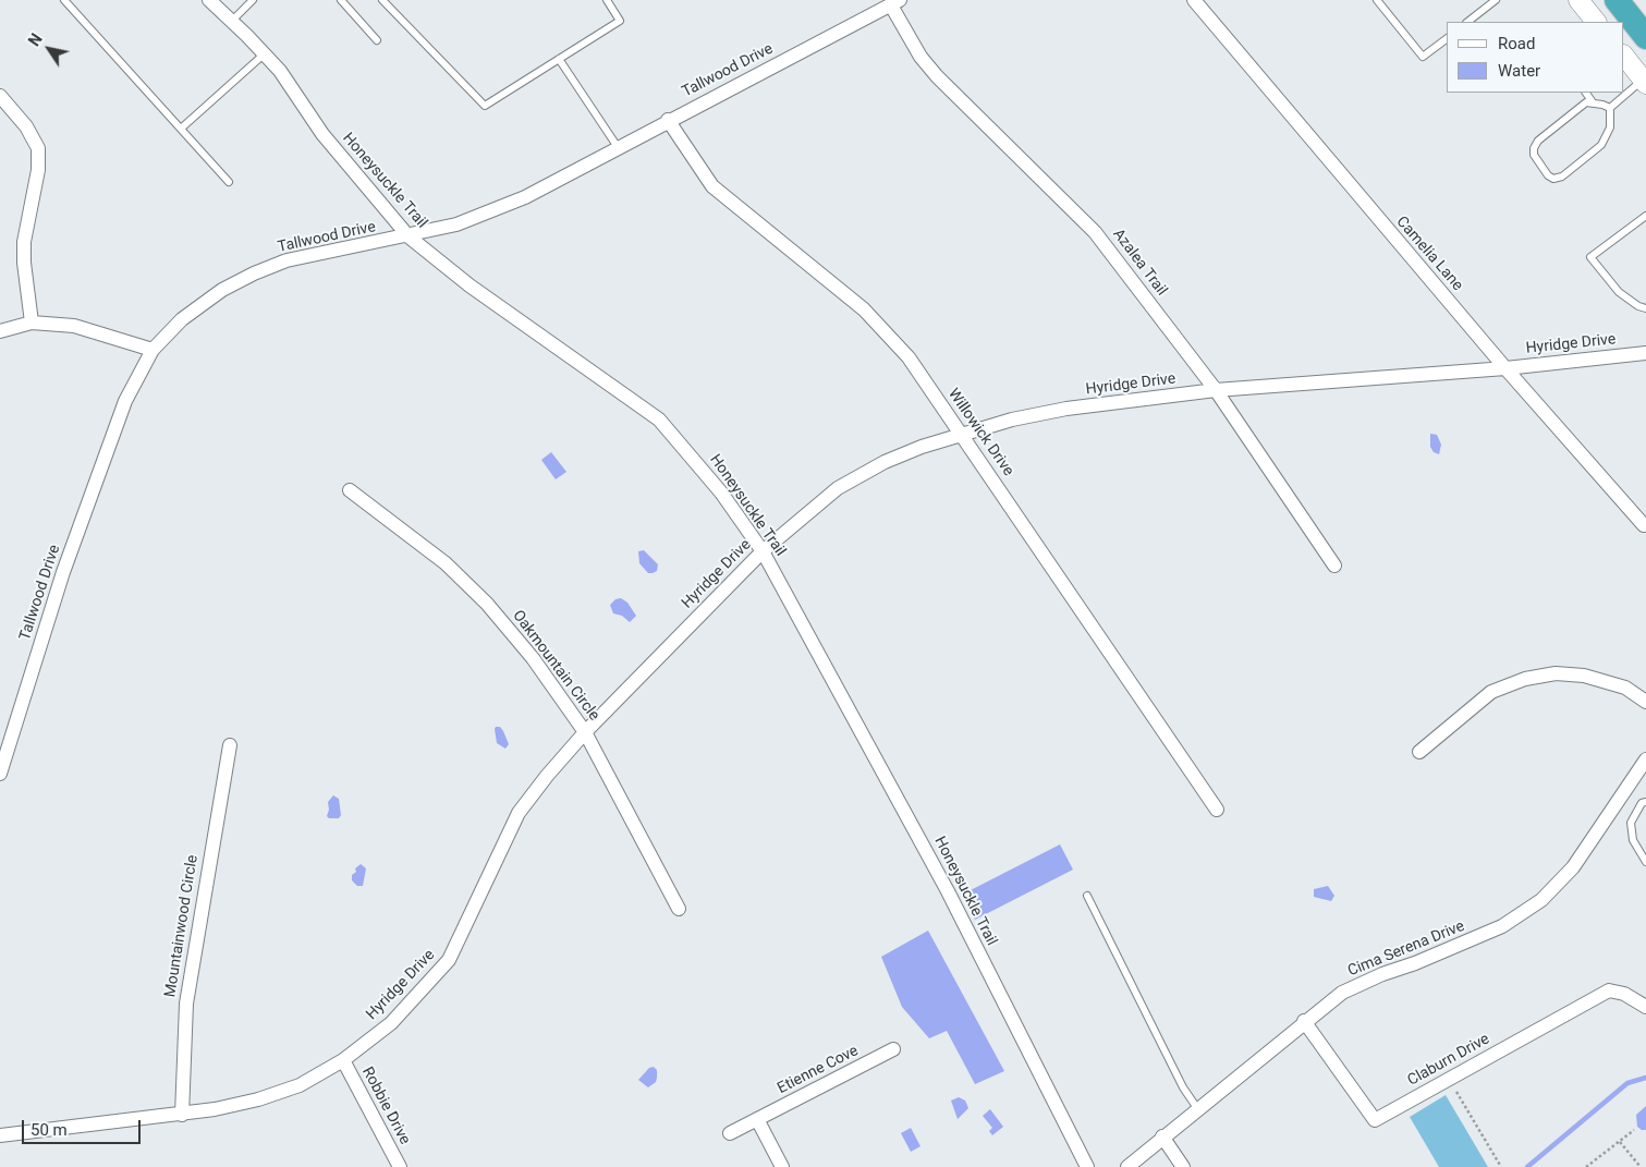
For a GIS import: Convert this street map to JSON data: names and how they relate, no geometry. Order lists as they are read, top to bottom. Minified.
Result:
{"streets":{"street":["Tallwood Drive","Honeysuckle Trail","Camelia Lane","Azalea Trail","Hyridge Drive","Willowick Drive","Oakmountain Circle","Mountainwood Circle","Cima Serena Drive","Claburn Drive","Etienne Cove","Robbie Drive"]},"crossings":[["Tallwood Drive","Honeysuckle Trail"],["Tallwood Drive","Azalea Trail"],["Tallwood Drive","Willowick Drive"],["Honeysuckle Trail","Hyridge Drive"],["Camelia Lane","Hyridge Drive"],["Azalea Trail","Hyridge Drive"],["Hyridge Drive","Willowick Drive"],["Hyridge Drive","Oakmountain Circle"],["Hyridge Drive","Mountainwood Circle"],["Hyridge Drive","Robbie Drive"],["Cima Serena Drive","Claburn Drive"]],"legend":["Road","Water"],"scale_bar":"50 m","north":"top left"}
